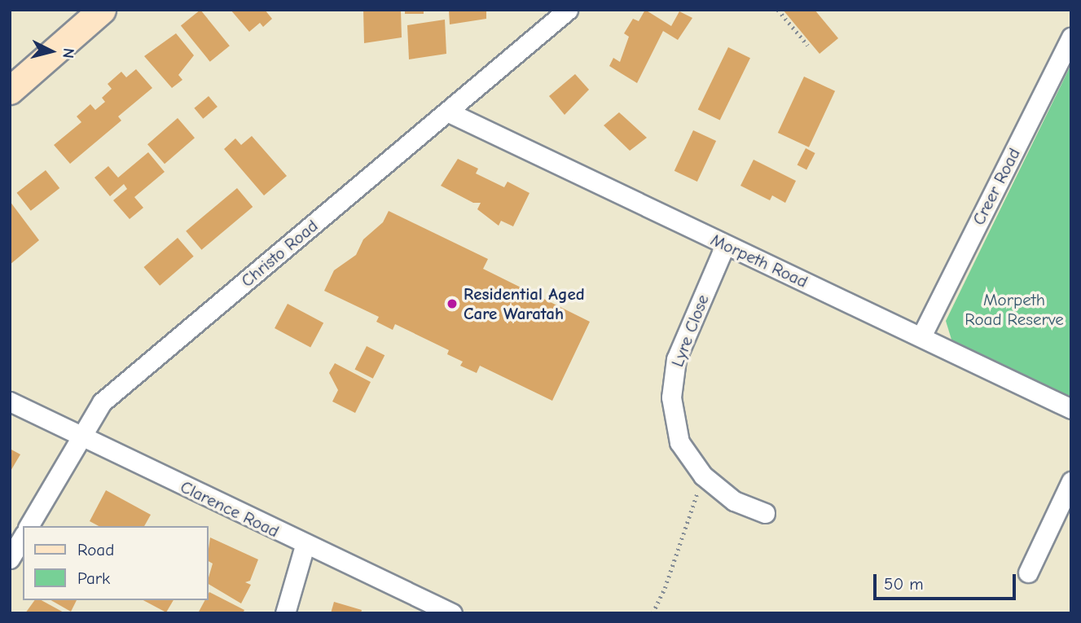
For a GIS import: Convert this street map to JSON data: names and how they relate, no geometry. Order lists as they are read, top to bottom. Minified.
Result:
{"streets":{"street":["Creer Road","Christo Road","Morpeth Road","Lyre Close","Clarence Road"]},"crossings":[["Creer Road","Morpeth Road"],["Christo Road","Morpeth Road"],["Christo Road","Clarence Road"],["Morpeth Road","Lyre Close"]],"parks":["Morpeth Road Reserve"],"places":["Residential Aged Care Waratah"],"legend":["Road","Park"],"scale_bar":"50 m","north":"right"}
